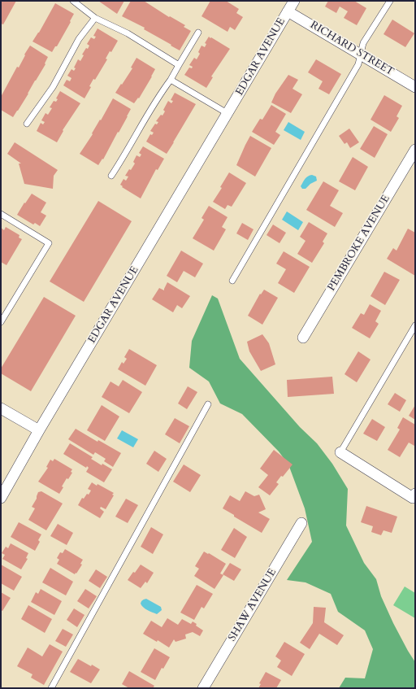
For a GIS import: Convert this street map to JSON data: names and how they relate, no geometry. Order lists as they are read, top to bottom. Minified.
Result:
{"streets":{"street":["RICHARD STREET","EDGAR AVENUE","PEMBROKE AVENUE","SHAW AVENUE"]},"crossings":[["RICHARD STREET","EDGAR AVENUE"]]}
